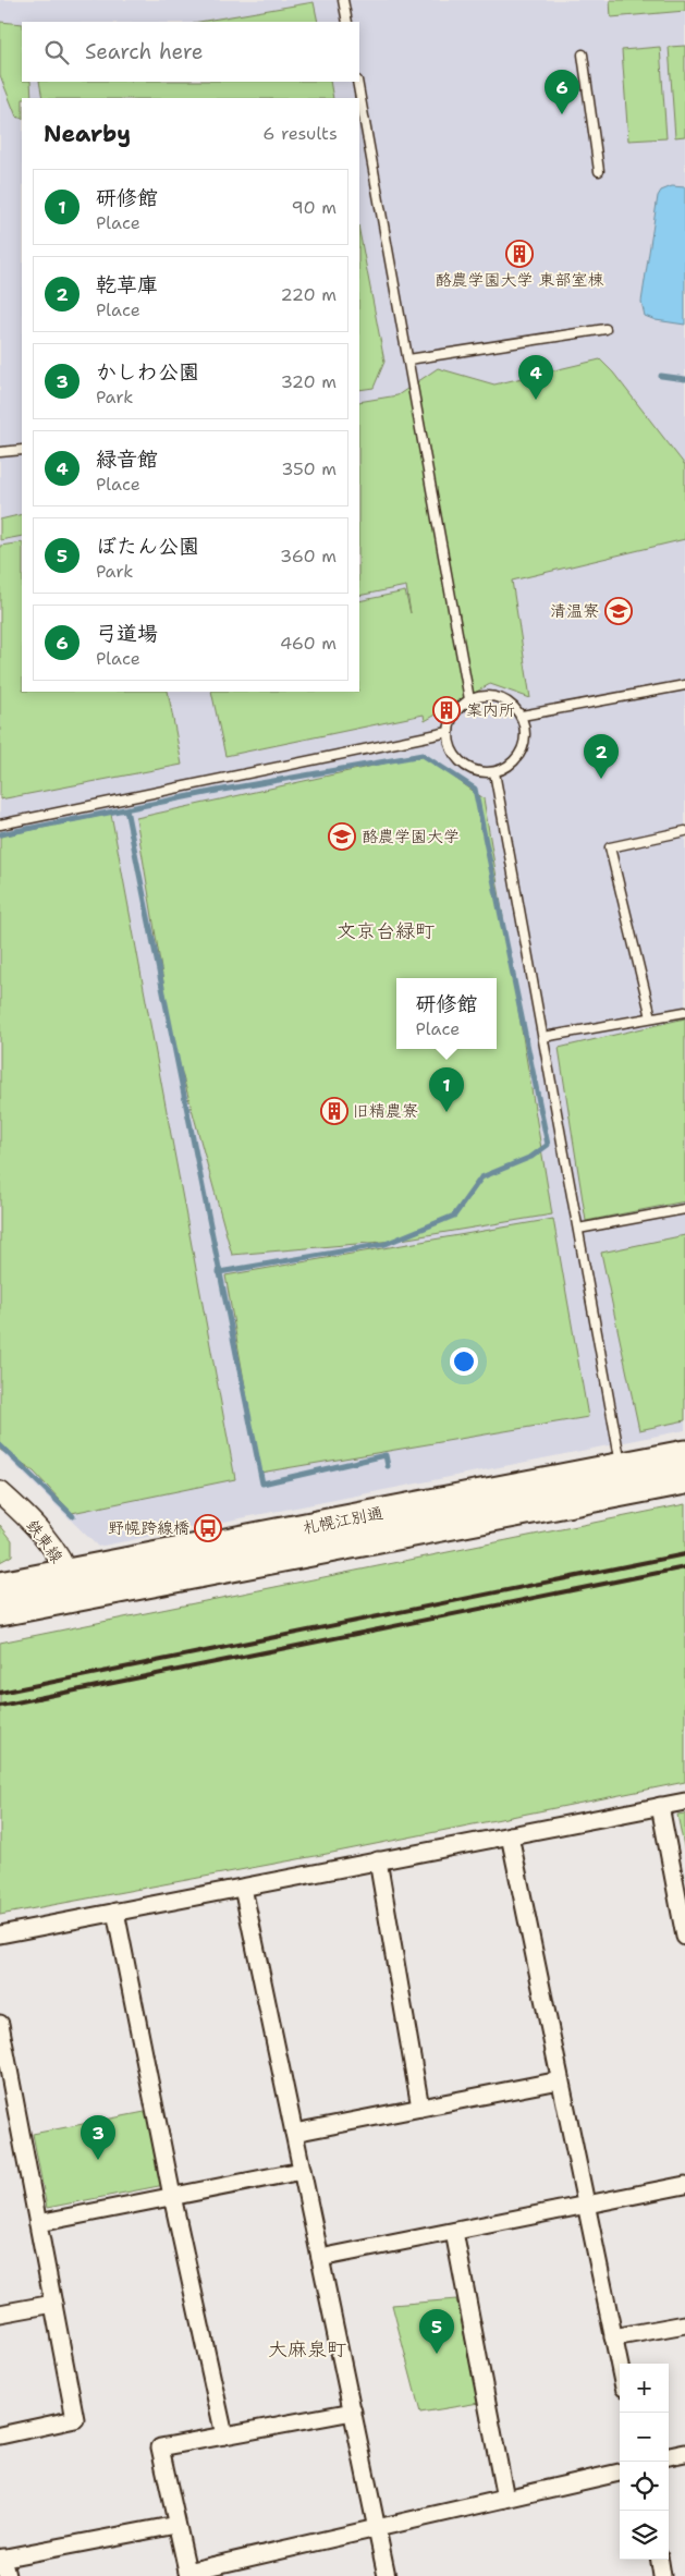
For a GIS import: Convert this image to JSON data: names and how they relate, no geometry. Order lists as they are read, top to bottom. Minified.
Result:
{"streets":{"highway":["札幌江別通"],"street":["鉄東線"]},"crossings":[["札幌江別通","鉄東線"]],"districts":["文京台緑町","大麻泉町"],"places":{"building":["酪農学園大学 東部室棟","案内所","旧精農寮"],"school or university":["清温寮","酪農学園大学"],"bus stop":["野幌跨線橋"]},"page":{"search":"Search here","pins":["6","4","2","1","3","5"],"heading":["Nearby","6 results"],"list":[{"mark":"1","name":"研修館","note":"Place","value":"90 m"},{"mark":"2","name":"乾草庫","note":"Place","value":"220 m"},{"mark":"3","name":"かしわ公園","note":"Park","value":"320 m"},{"mark":"4","name":"緑音館","note":"Place","value":"350 m"},{"mark":"5","name":"ぼたん公園","note":"Park","value":"360 m"},{"mark":"6","name":"弓道場","note":"Place","value":"460 m"}],"popup":["研修館","Place"],"map_buttons":["+","−"]}}
